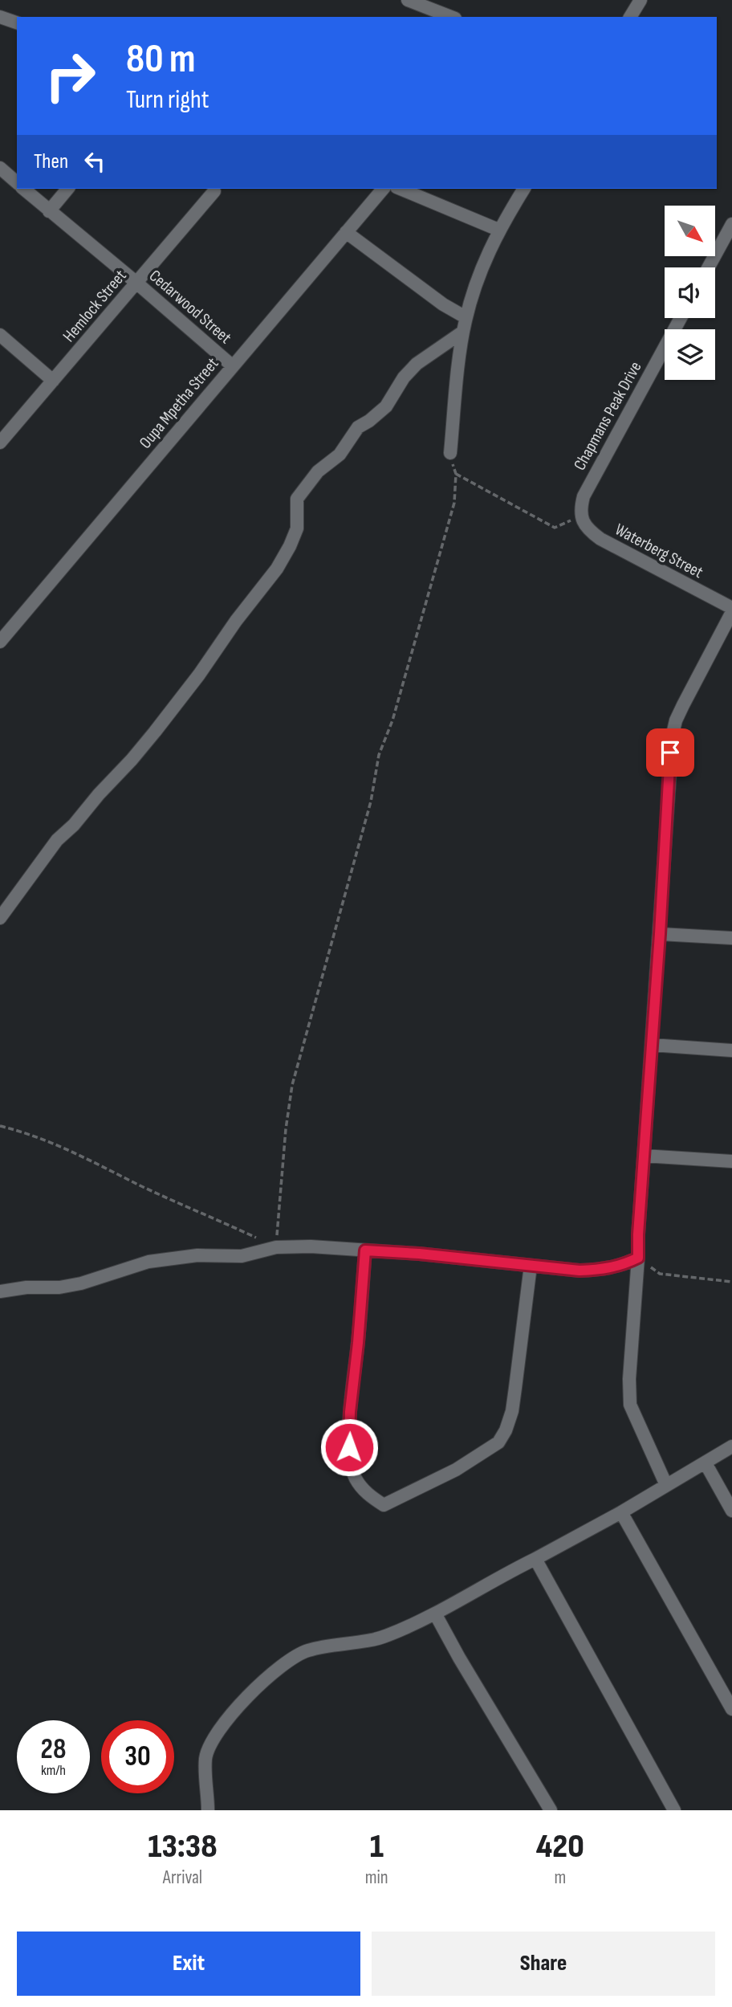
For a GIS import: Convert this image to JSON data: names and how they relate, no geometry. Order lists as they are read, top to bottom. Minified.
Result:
{"streets":{"street":["Hemlock Street","Cedarwood Street","Oupa Mpetha Street","Chapmans Peak Drive","Waterberg Street"]},"crossings":[["Hemlock Street","Cedarwood Street"],["Cedarwood Street","Oupa Mpetha Street"],["Chapmans Peak Drive","Waterberg Street"]],"north":"bottom right","page":{"turn":["80 m","Turn right"],"then":"Then","speed":"28 km/h","limit":"30","eta":["13:38","Arrival","1","min","420","m"],"buttons":["Exit","Share"]}}
